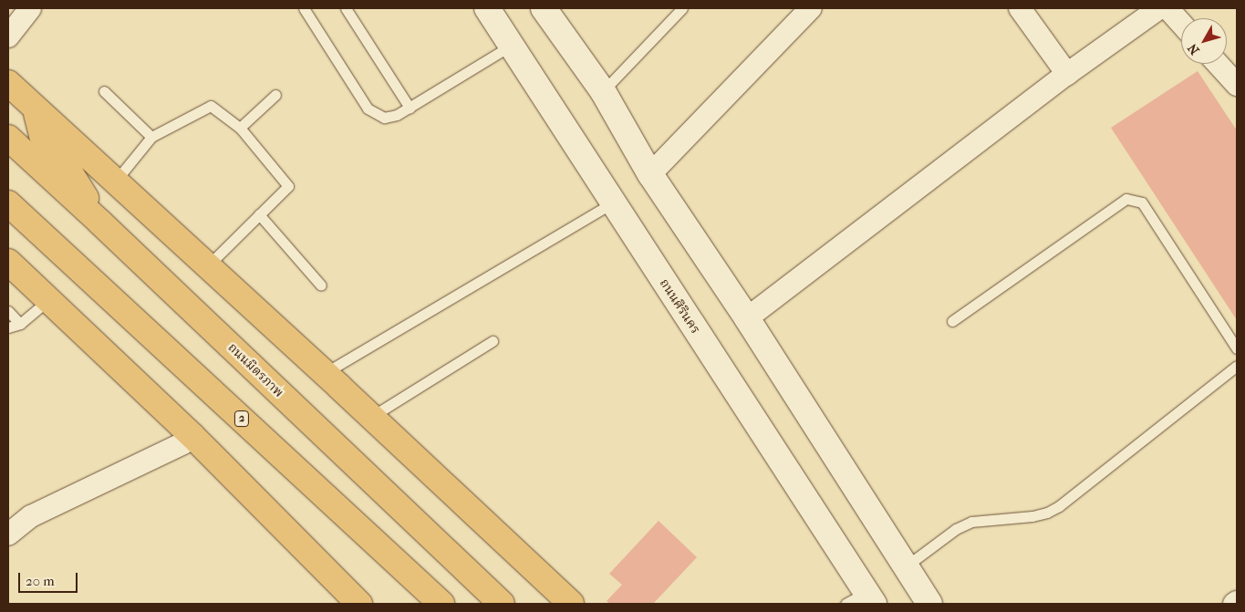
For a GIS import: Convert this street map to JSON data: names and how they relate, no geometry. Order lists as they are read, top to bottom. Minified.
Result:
{"streets":{"highway":["ถนนมิตรภาพ","2"],"street":["ถนนศิรินคร"]},"scale_bar":"20 m","north":"bottom left"}
